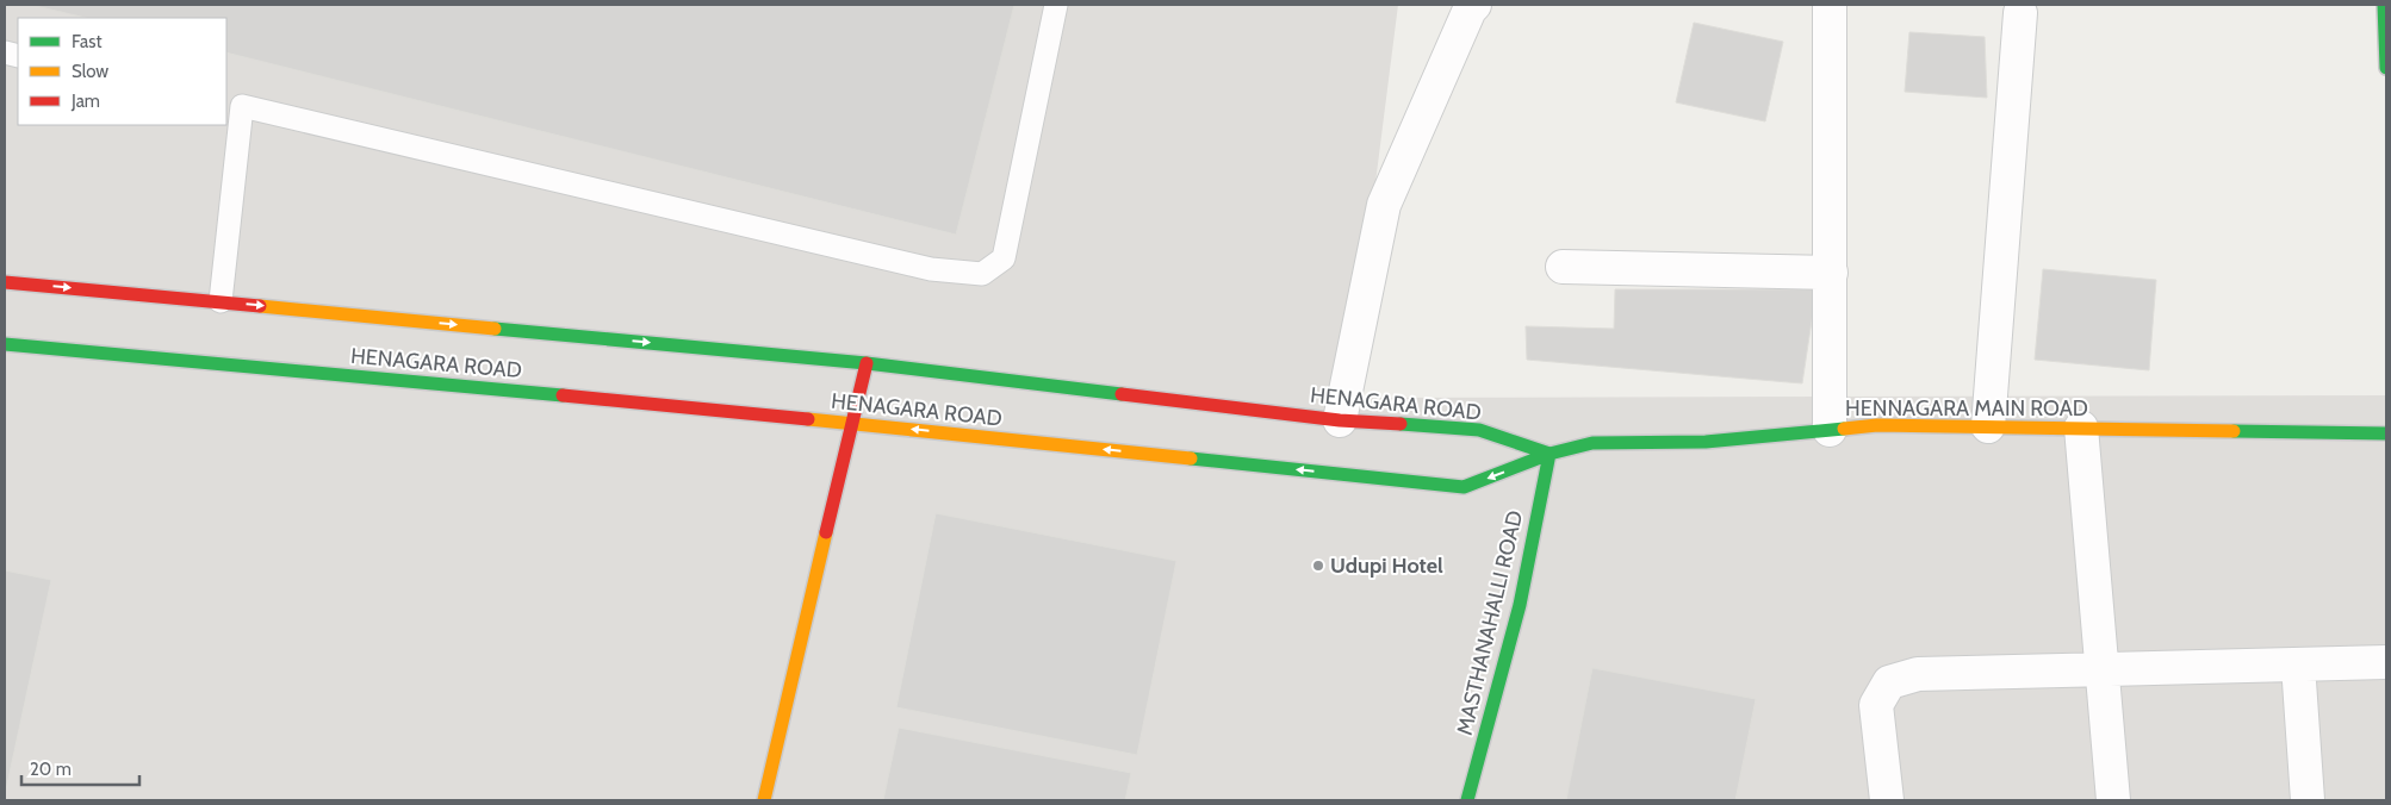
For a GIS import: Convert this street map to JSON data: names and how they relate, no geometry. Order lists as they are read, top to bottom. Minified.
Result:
{"streets":{"street":["HENAGARA ROAD","HENNAGARA MAIN ROAD","MASTHANAHALLI ROAD"]},"crossings":[["HENAGARA ROAD","HENNAGARA MAIN ROAD"],["HENAGARA ROAD","MASTHANAHALLI ROAD"],["HENNAGARA MAIN ROAD","MASTHANAHALLI ROAD"]],"places":["Udupi Hotel"],"legend":["Fast","Slow","Jam"],"scale_bar":"20 m"}
